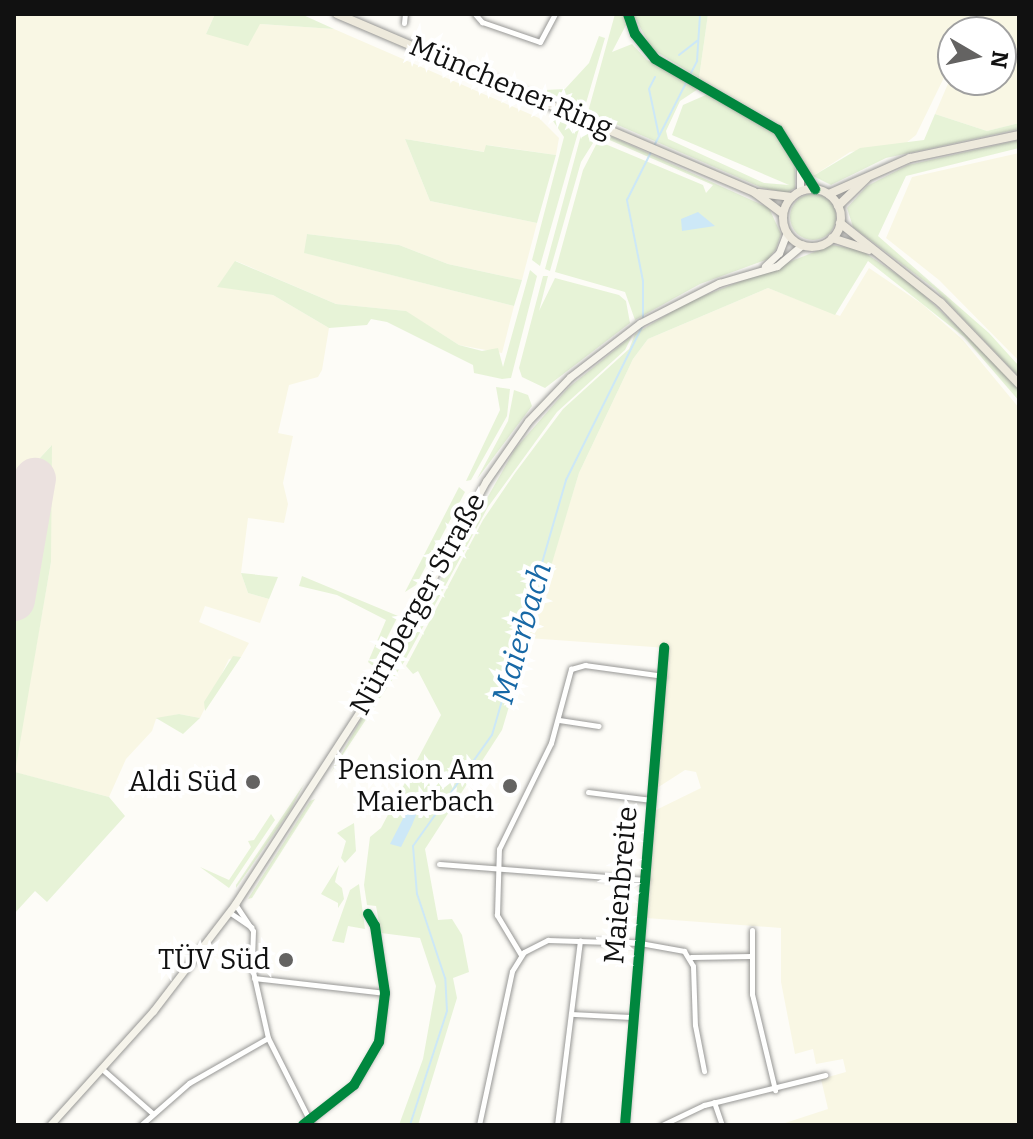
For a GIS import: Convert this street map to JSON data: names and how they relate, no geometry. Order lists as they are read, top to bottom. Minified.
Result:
{"streets":{"main road":["Münchener Ring","Nürnberger Straße"],"street":["Maienbreite"]},"water":["Maierbach"],"places":["Aldi Süd","Pension Am Maierbach","TÜV Süd"],"north":"right"}
